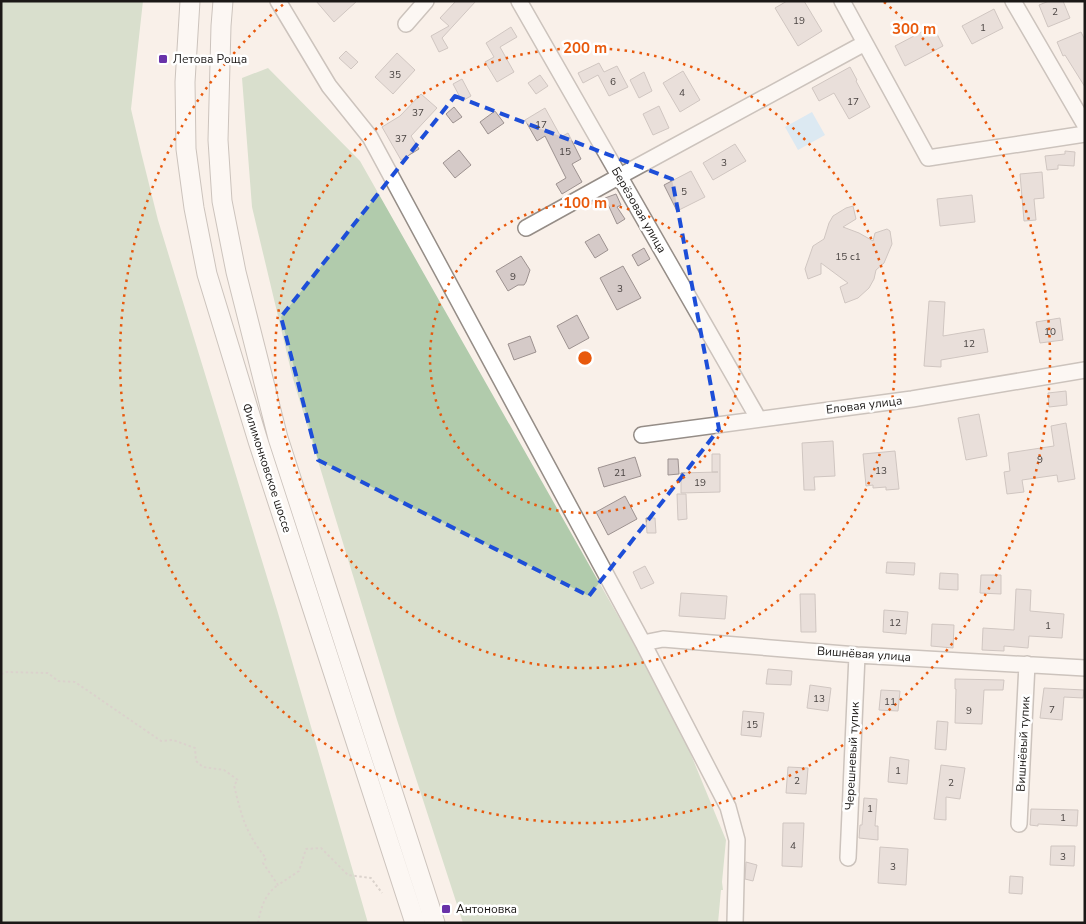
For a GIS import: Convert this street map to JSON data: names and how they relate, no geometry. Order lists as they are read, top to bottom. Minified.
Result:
{"streets":{"main road":["Филимонковское шоссе"],"street":["Берёзовая улица","Еловая улица","Вишнёвая улица","Вишнёвый тупик","Черешневый тупик"]},"crossings":[["Берёзовая улица","Еловая улица"],["Вишнёвая улица","Вишнёвый тупик"],["Вишнёвая улица","Черешневый тупик"]],"places":{"transit":["Летова Роща","Антоновка"]},"house_numbers":["2","19","1","35","6","4","17","37","17","37","15","3","5","15 с1","9","3","10","12","9","13","21","19","12","1","13","11","7","9","15","1","2","2","1","1","4","3","3"],"rings":["300 m","200 m","100 m"]}
